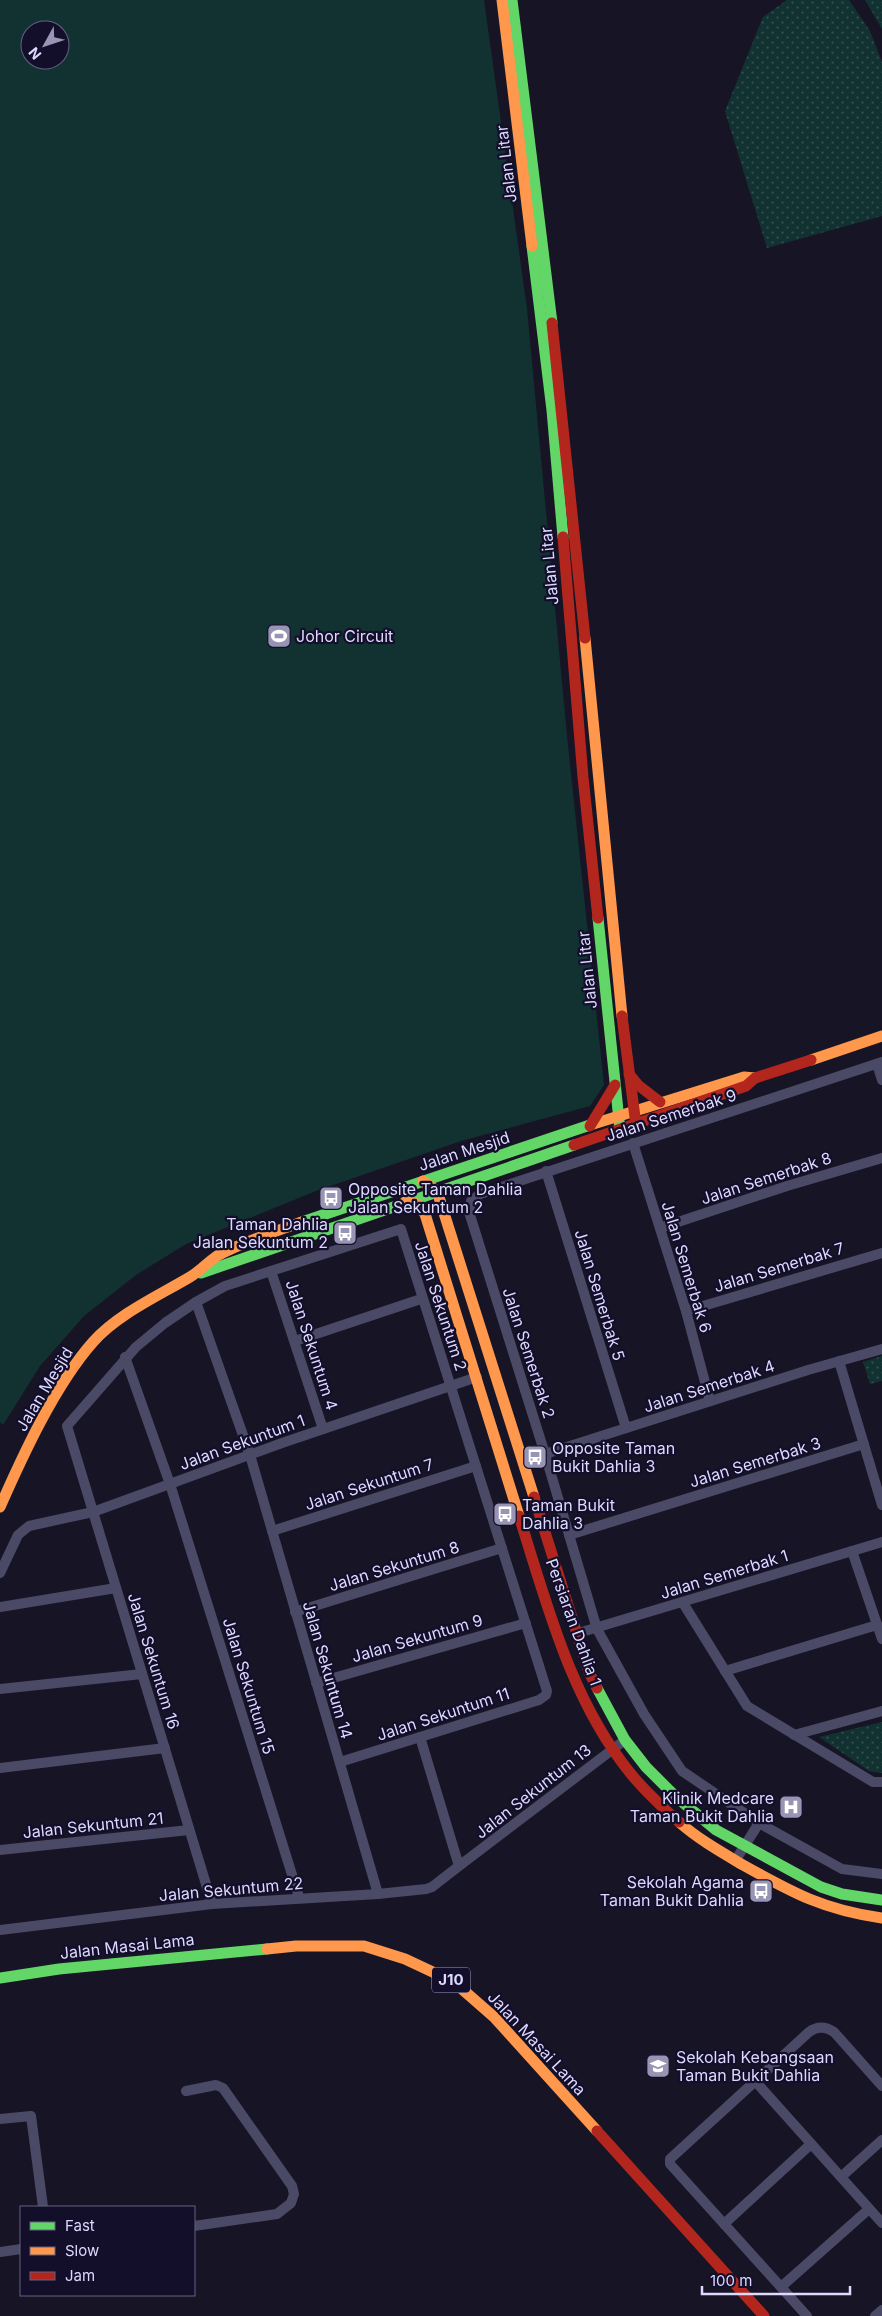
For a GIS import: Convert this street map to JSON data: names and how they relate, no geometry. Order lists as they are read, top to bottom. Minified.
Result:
{"streets":{"main road":["Jalan Litar","Jalan Mesjid","Persiaran Dahlia 1","Jalan Masai Lama","J10"],"street":["Jalan Semerbak 9","Jalan Semerbak 8","Jalan Semerbak 6","Jalan Semerbak 7","Jalan Semerbak 5","Jalan Sekuntum 2","Jalan Sekuntum 4","Jalan Semerbak 2","Jalan Semerbak 4","Jalan Sekuntum 1","Jalan Semerbak 3","Jalan Sekuntum 7","Jalan Sekuntum 8","Jalan Semerbak 1","Jalan Sekuntum 9","Jalan Sekuntum 16","Jalan Sekuntum 14","Jalan Sekuntum 15","Jalan Sekuntum 11","Jalan Sekuntum 13","Jalan Sekuntum 21","Jalan Sekuntum 22"]},"crossings":[["Jalan Litar","Jalan Mesjid"],["Jalan Semerbak 9","Jalan Semerbak 6"],["Jalan Semerbak 9","Jalan Semerbak 5"],["Jalan Semerbak 9","Jalan Semerbak 2"],["Jalan Mesjid","Persiaran Dahlia 1"],["Jalan Semerbak 8","Jalan Semerbak 6"],["Jalan Semerbak 6","Jalan Semerbak 7"],["Jalan Semerbak 6","Jalan Semerbak 4"],["Jalan Semerbak 5","Jalan Semerbak 4"],["Jalan Sekuntum 2","Jalan Sekuntum 4"],["Jalan Sekuntum 2","Jalan Sekuntum 1"],["Jalan Sekuntum 2","Jalan Sekuntum 7"],["Jalan Sekuntum 2","Jalan Sekuntum 8"],["Jalan Sekuntum 2","Jalan Sekuntum 9"],["Jalan Sekuntum 2","Jalan Sekuntum 16"],["Jalan Sekuntum 2","Jalan Sekuntum 14"],["Jalan Sekuntum 2","Jalan Sekuntum 15"],["Jalan Sekuntum 2","Jalan Sekuntum 11"],["Jalan Sekuntum 4","Jalan Sekuntum 1"],["Jalan Semerbak 2","Jalan Semerbak 4"],["Jalan Semerbak 2","Jalan Semerbak 3"],["Jalan Semerbak 2","Jalan Semerbak 1"],["Jalan Sekuntum 1","Persiaran Dahlia 1"],["Jalan Sekuntum 1","Jalan Sekuntum 16"],["Jalan Sekuntum 1","Jalan Sekuntum 14"],["Jalan Sekuntum 1","Jalan Sekuntum 15"],["Jalan Sekuntum 7","Jalan Sekuntum 14"],["Jalan Sekuntum 8","Jalan Sekuntum 14"],["Jalan Semerbak 1","Persiaran Dahlia 1"],["Persiaran Dahlia 1","Jalan Sekuntum 13"],["Jalan Sekuntum 9","Jalan Sekuntum 14"],["Jalan Sekuntum 16","Jalan Sekuntum 21"],["Jalan Sekuntum 16","Jalan Sekuntum 22"],["Jalan Sekuntum 14","Jalan Sekuntum 11"],["Jalan Sekuntum 14","Jalan Sekuntum 22"],["Jalan Sekuntum 15","Jalan Sekuntum 22"],["Jalan Sekuntum 13","Jalan Sekuntum 22"]],"places":{"sports":["Johor Circuit"],"bus stop":["Opposite Taman Dahlia Jalan Sekuntum 2","Taman Dahlia Jalan Sekuntum 2","Opposite Taman Bukit Dahlia 3","Taman Bukit Dahlia 3","Sekolah Agama Taman Bukit Dahlia"],"hospital":["Klinik Medcare Taman Bukit Dahlia"],"school or university":["Sekolah Kebangsaan Taman Bukit Dahlia"]},"legend":["Fast","Slow","Jam"],"scale_bar":"100 m","north":"bottom left"}
